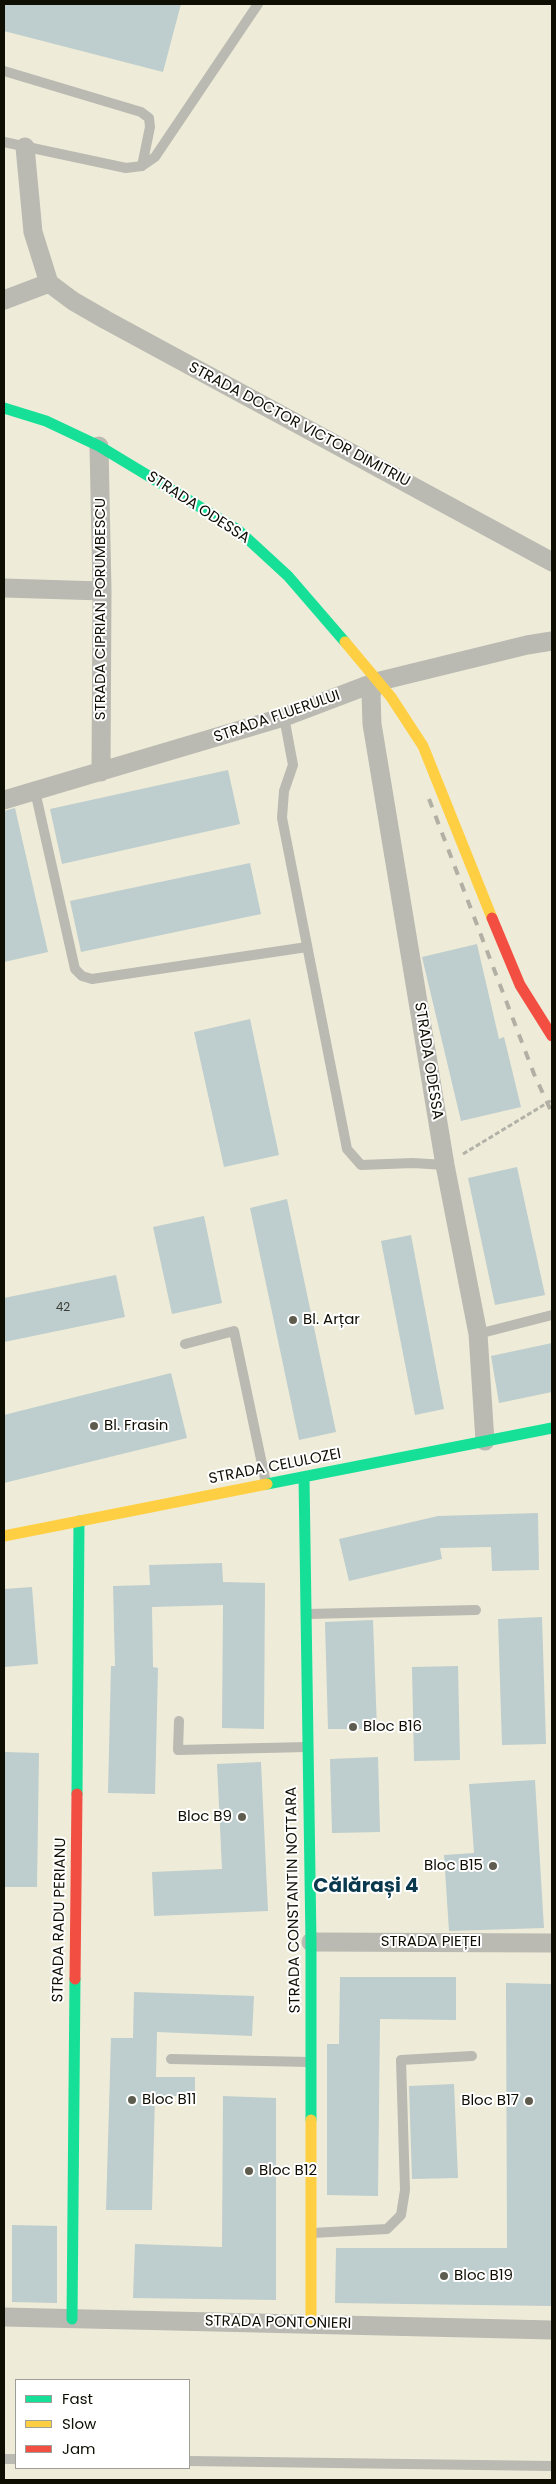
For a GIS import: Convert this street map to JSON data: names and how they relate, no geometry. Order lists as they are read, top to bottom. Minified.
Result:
{"streets":{"street":["STRADA DOCTOR VICTOR DIMITRIU","STRADA ODESSA","STRADA CIPRIAN PORUMBESCU","STRADA FLUERULUI","STRADA CELULOZEI","STRADA CONSTANTIN NOTTARA","STRADA RADU PERIANU","STRADA PIEȚEI","STRADA PONTONIERI"]},"crossings":[["STRADA ODESSA","STRADA CIPRIAN PORUMBESCU"],["STRADA ODESSA","STRADA FLUERULUI"],["STRADA ODESSA","STRADA CELULOZEI"],["STRADA CIPRIAN PORUMBESCU","STRADA FLUERULUI"],["STRADA CELULOZEI","STRADA CONSTANTIN NOTTARA"],["STRADA CELULOZEI","STRADA RADU PERIANU"],["STRADA CONSTANTIN NOTTARA","STRADA PIEȚEI"],["STRADA CONSTANTIN NOTTARA","STRADA PONTONIERI"],["STRADA RADU PERIANU","STRADA PONTONIERI"]],"districts":["Călărași 4"],"places":["Bl. Arțar","Bl. Frasin","Bloc B16","Bloc B9","Bloc B15","Bloc B11","Bloc B17","Bloc B12","Bloc B19"],"house_numbers":["42"],"legend":["Fast","Slow","Jam"]}
